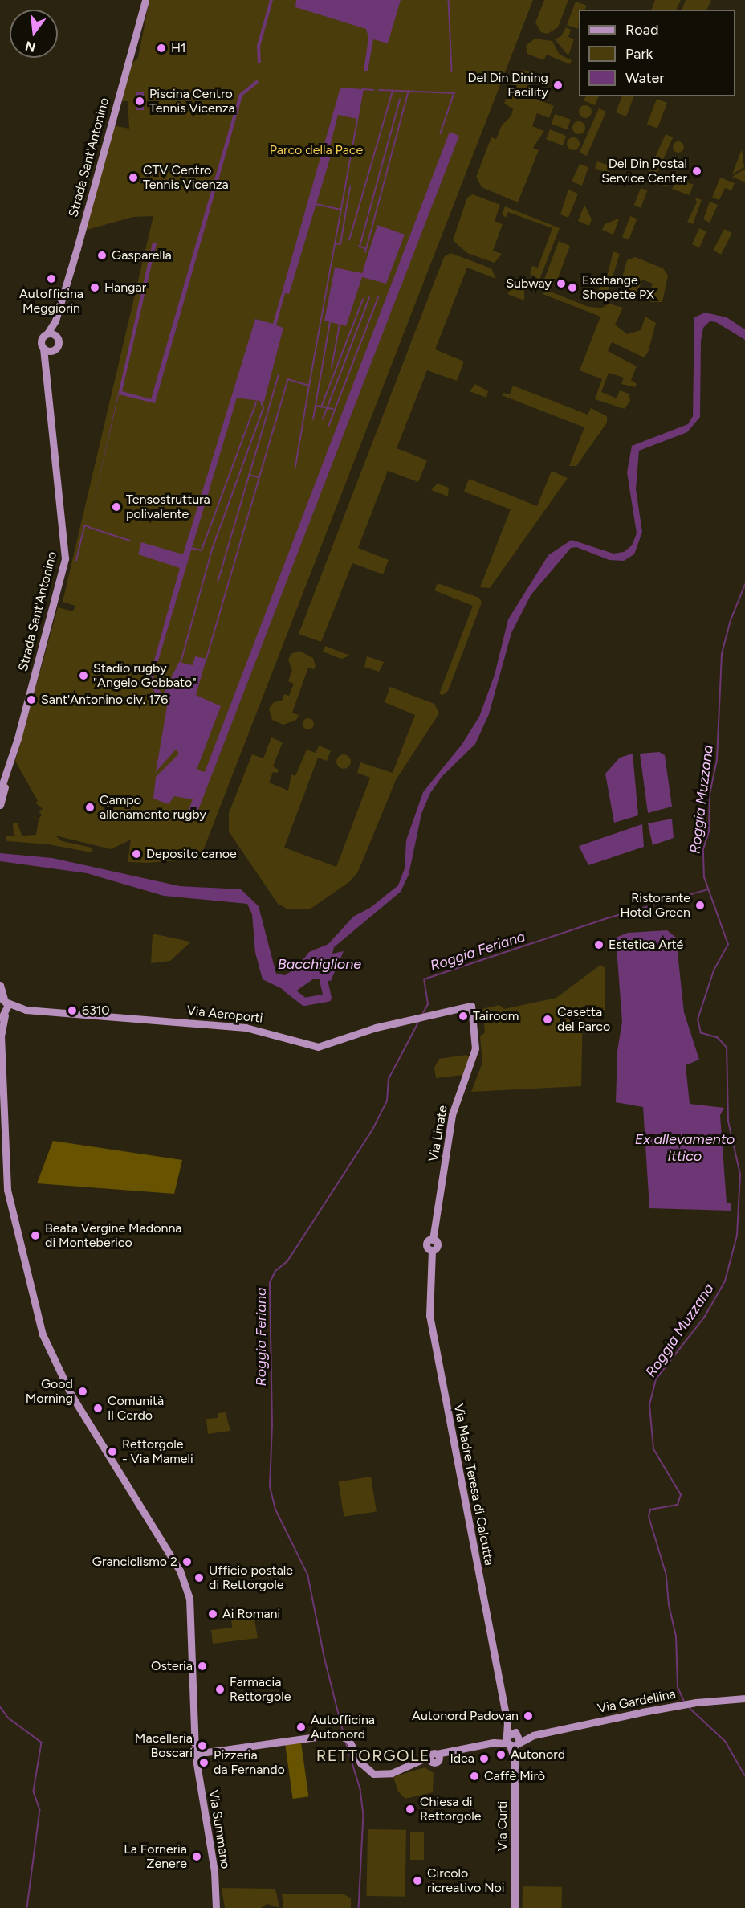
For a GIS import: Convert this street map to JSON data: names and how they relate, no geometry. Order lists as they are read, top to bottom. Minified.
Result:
{"streets":{"street":["Strada Sant'Antonino","Via Aeroporti","Via Linate","Via Madre Teresa di Calcutta","Via Gardellina","Via Curti","Via Summano"]},"crossings":[["Via Aeroporti","Via Linate"],["Via Aeroporti","Via Summano"],["Via Linate","Via Madre Teresa di Calcutta"],["Via Madre Teresa di Calcutta","Via Gardellina"],["Via Gardellina","Via Curti"],["Via Gardellina","Via Summano"]],"districts":["RETTORGOLE"],"water":["Roggia Muzzana","Roggia Feriana","Bacchiglione","Ex allevamento ittico"],"parks":["Parco della Pace"],"places":["H1","Del Din Dining Facility","Piscina Centro Tennis Vicenza","Del Din Postal Service Center","CTV Centro Tennis Vicenza","Gasparella","Autofficina Meggiorin","Subway","Hangar","Exchange Shopette PX","Tensostruttura polivalente","Stadio rugby \"Angelo Gobbato\"","Sant'Antonino civ. 176","Campo allenamento rugby","Deposito canoe","Ristorante Hotel Green","Estetica Arté","6310","Tairoom","Casetta del Parco","Beata Vergine Madonna di Monteberico","Good Morning","Comunità Il Cerdo","Rettorgole - Via Mameli","Granciclismo 2","Ufficio postale di Rettorgole","Ai Romani","Osteria","Farmacia Rettorgole","Autonord Padovan","Autofficina Autonord","Macelleria Boscari","Autonord","Idea","Pizzeria da Fernando","Caffè Mirò","Chiesa di Rettorgole","La Forneria Zenere","Circolo ricreativo Noi"],"legend":["Road","Park","Water"],"north":"bottom"}
